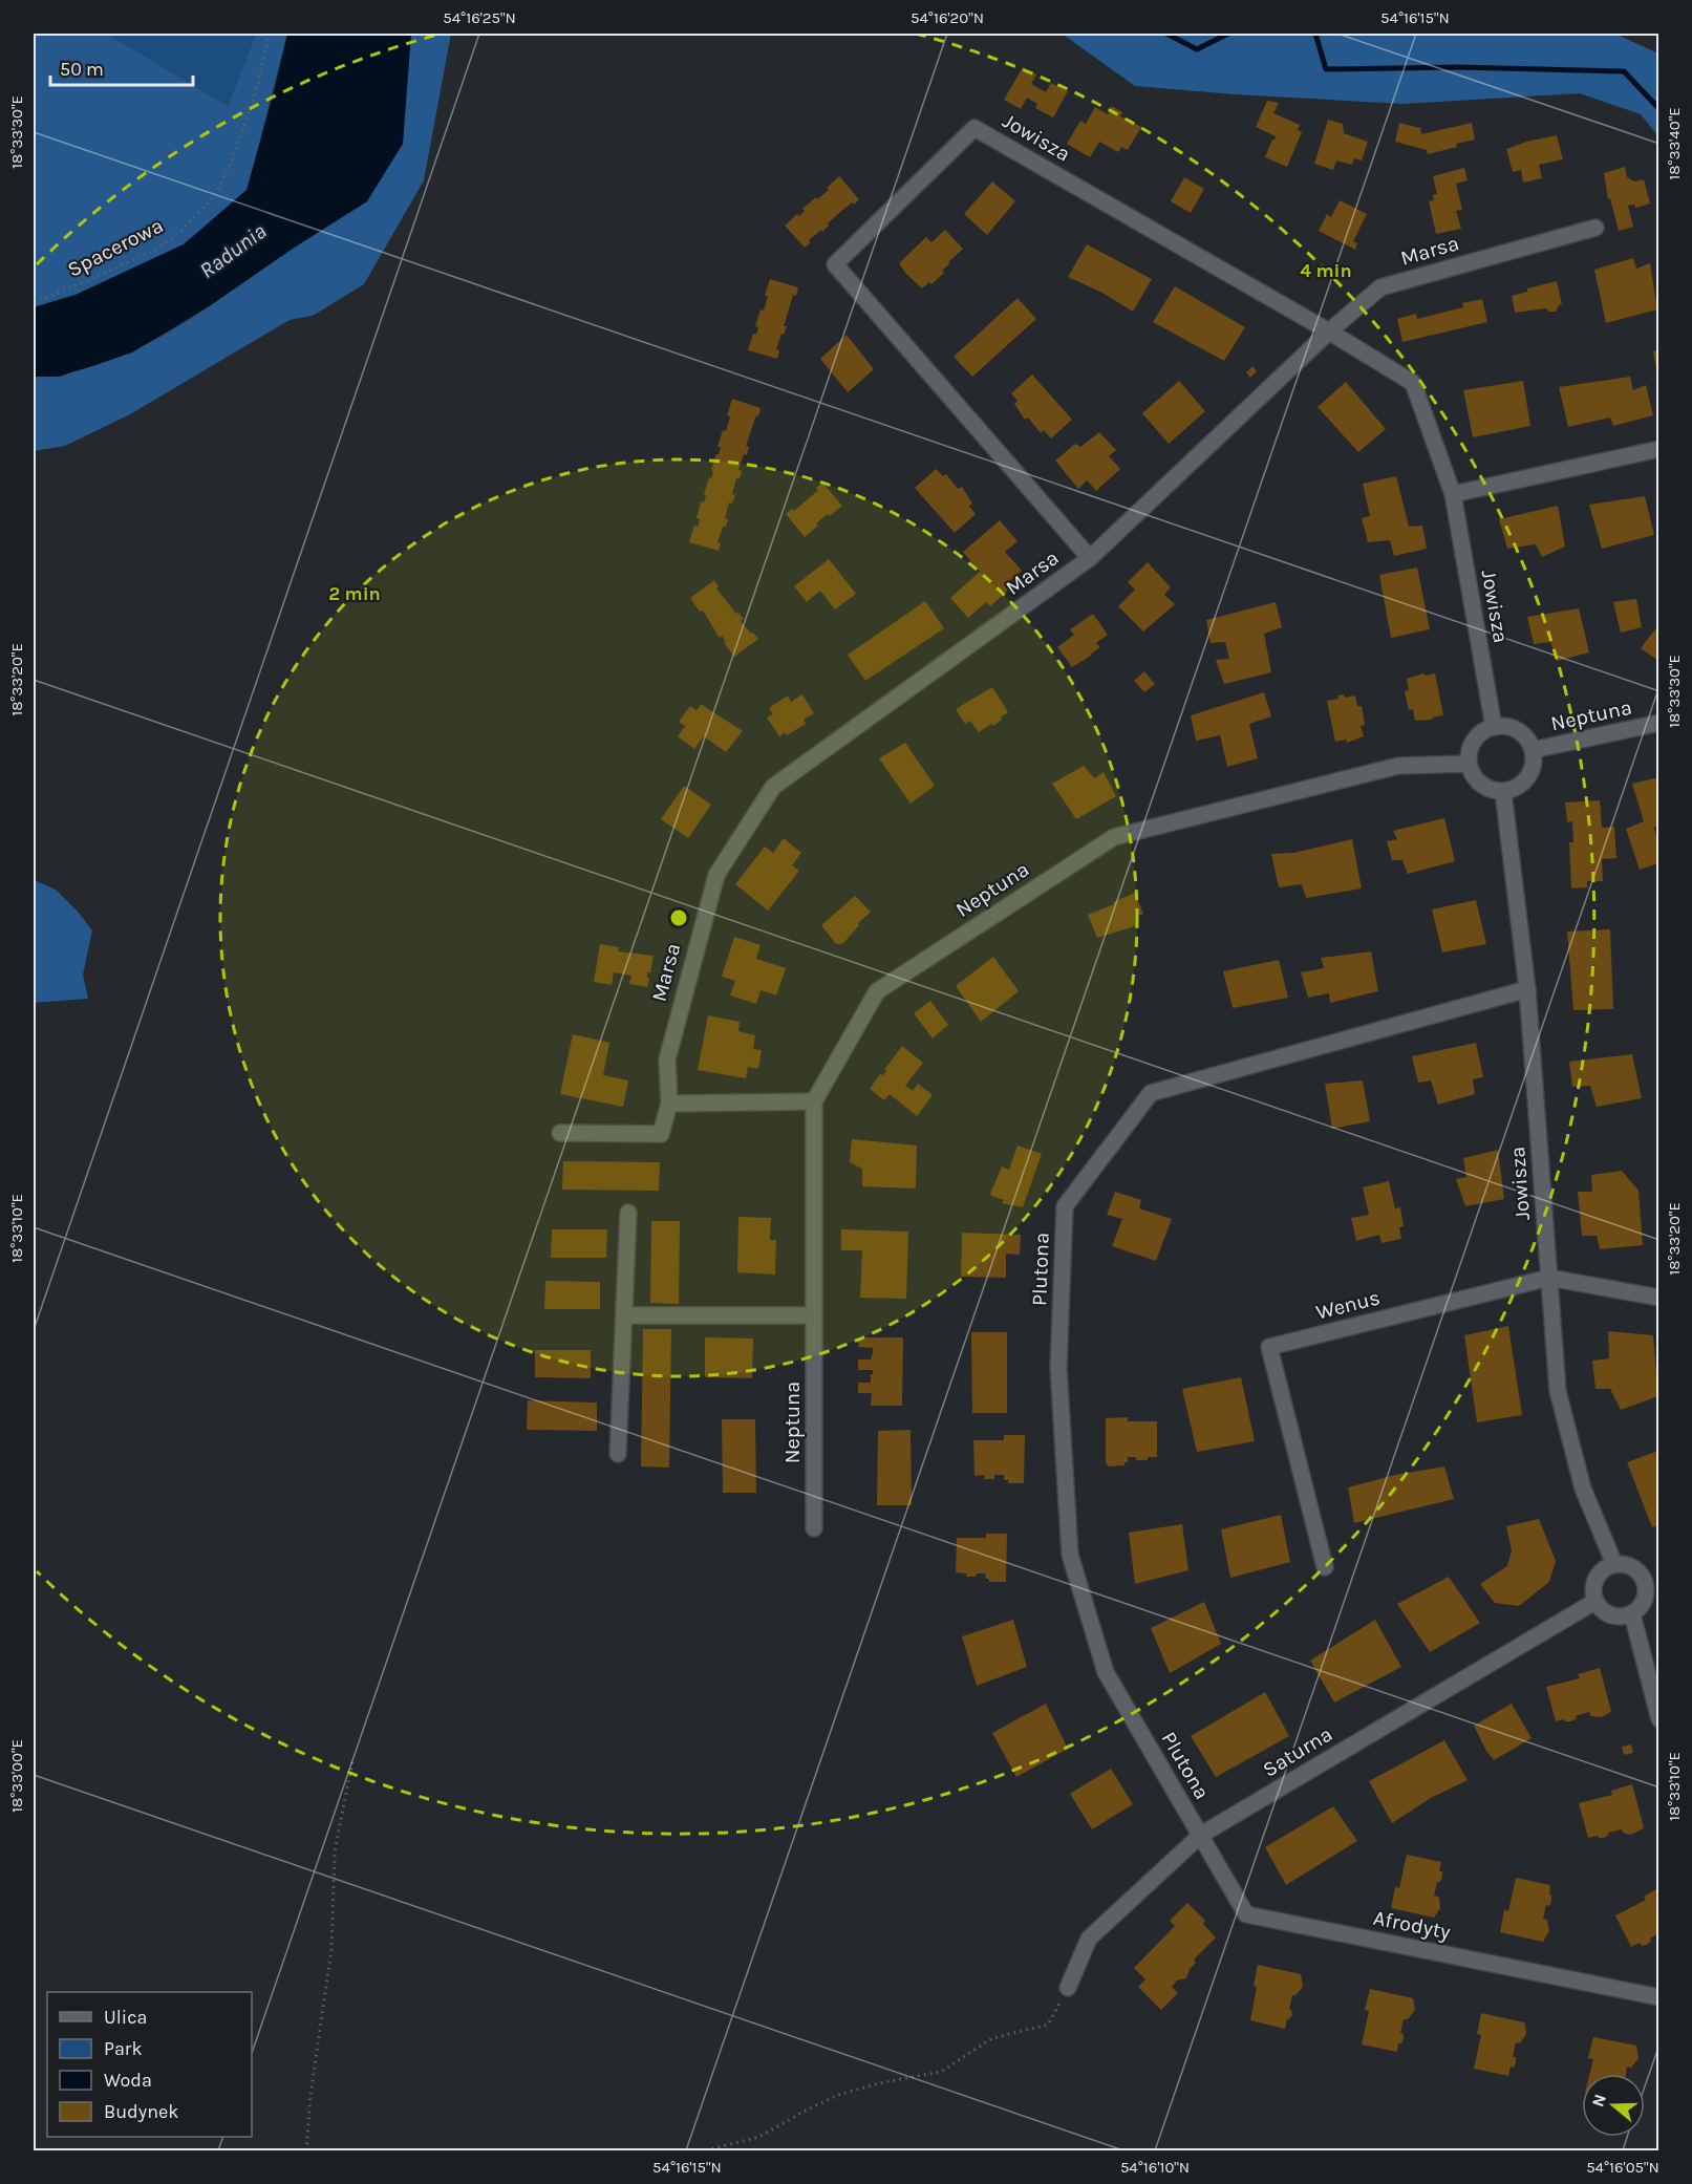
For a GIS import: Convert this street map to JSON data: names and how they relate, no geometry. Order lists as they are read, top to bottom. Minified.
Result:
{"streets":{"street":["Jowisza","Marsa","Neptuna","Plutona","Wenus","Saturna","Afrodyty"],"path":["Spacerowa"]},"crossings":[["Jowisza","Marsa"],["Jowisza","Neptuna"],["Jowisza","Plutona"],["Jowisza","Wenus"],["Jowisza","Saturna"],["Plutona","Saturna"],["Plutona","Afrodyty"],["Saturna","Afrodyty"]],"water":["Radunia"],"legend":["Ulica","Park","Woda","Budynek"],"scale_bar":"50 m","north":"left","coordinates":["54°16'25\"N","54°16'20\"N","54°16'15\"N","18°33'30\"E","18°33'40\"E","18°33'20\"E","18°33'10\"E","18°33'00\"E","54°16'10\"N","54°16'05\"N"],"rings":["4 min","2 min"]}
